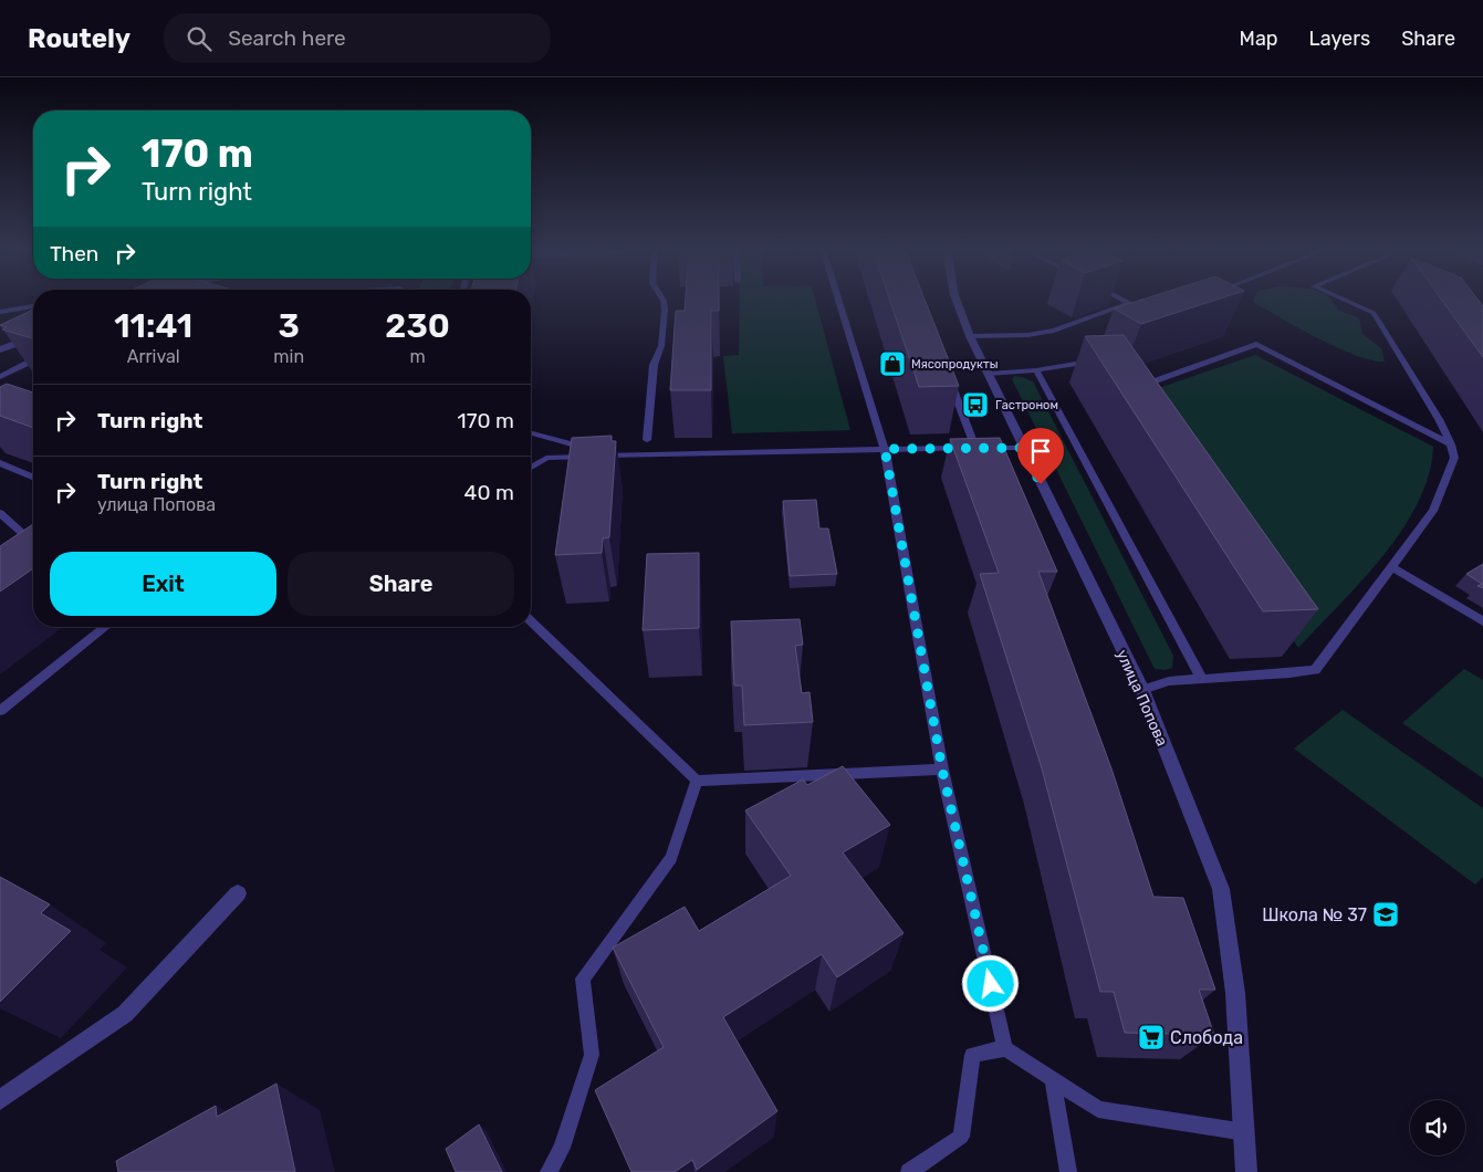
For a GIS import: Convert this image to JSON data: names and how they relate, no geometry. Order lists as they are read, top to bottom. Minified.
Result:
{"streets":{"street":["улица Попова"]},"places":{"shop":["Мясопродукты"],"bus stop":["Гастроном"],"school or university":["Школа № 37"],"supermarket":["Слобода"]},"page":{"header":"Routely","search":"Search here","nav":["Map","Layers","Share"],"turn":["170 m","Turn right"],"then":"Then","eta":["11:41","Arrival","3","min","230","m"],"list":[{"name":"Turn right","value":"170 m"},{"name":"Turn right","note":"улица Попова","value":"40 m"}],"buttons":["Exit","Share"]}}
